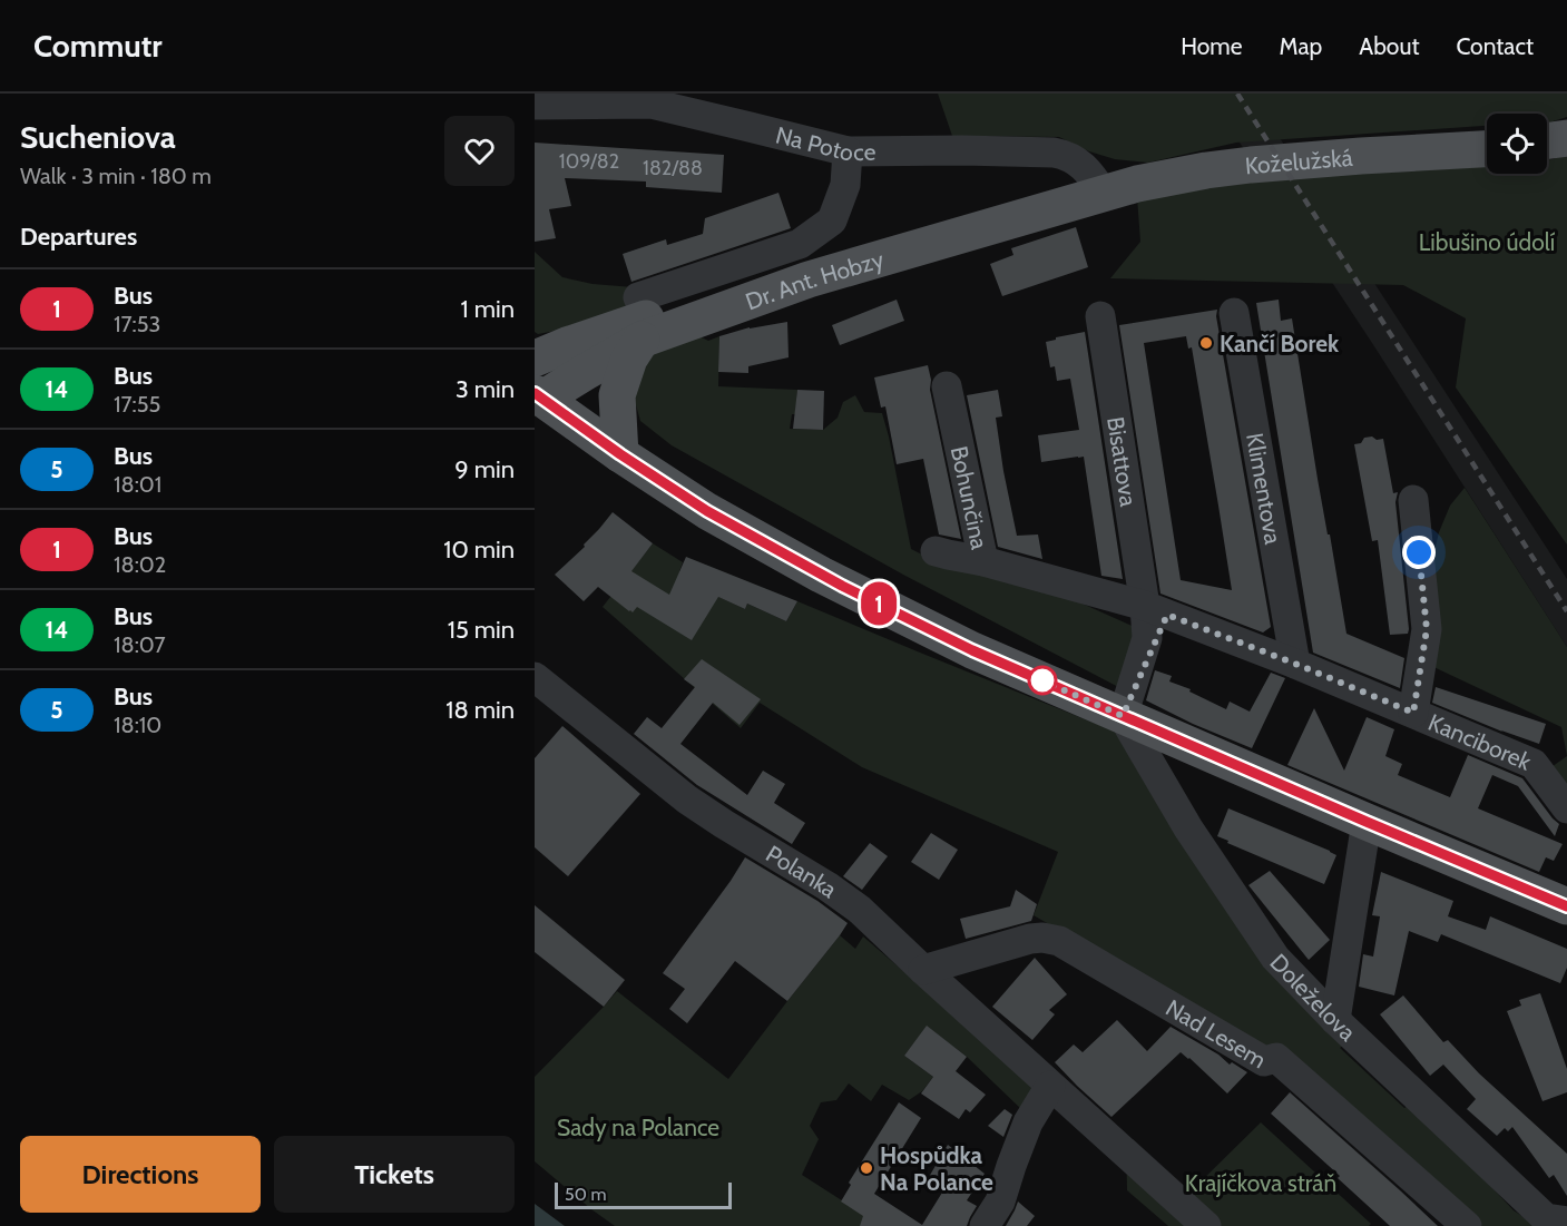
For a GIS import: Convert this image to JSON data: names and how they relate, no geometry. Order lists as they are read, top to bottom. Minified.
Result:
{"streets":{"main road":["Koželužská","Dr. Ant. Hobzy"],"street":["Na Potoce","Bisattova","Klimentova","Bohunčina","Kanciborek","Polanka","Doleželova","Nad Lesem"]},"crossings":[["Na Potoce","Koželužská"],["Na Potoce","Dr. Ant. Hobzy"],["Koželužská","Dr. Ant. Hobzy"],["Bisattova","Bohunčina"],["Bisattova","Kanciborek"],["Klimentova","Kanciborek"],["Bohunčina","Kanciborek"],["Polanka","Nad Lesem"]],"parks":["Libušino údolí","Sady na Polance","Krajíčkova stráň"],"places":["Kančí Borek","Hospůdka Na Polance"],"lines":["bus line 1"],"house_numbers":["109/82","182/88"],"scale_bar":"50 m","page":{"header":"Commutr","nav":["Home","Map","About","Contact"],"heading":[["Sucheniova","Walk · 3 min · 180 m"],"Departures"],"on_map":"1","list":[{"mark":"1","name":"Bus","note":"17:53","value":"1 min"},{"mark":"14","name":"Bus","note":"17:55","value":"3 min"},{"mark":"5","name":"Bus","note":"18:01","value":"9 min"},{"mark":"1","name":"Bus","note":"18:02","value":"10 min"},{"mark":"14","name":"Bus","note":"18:07","value":"15 min"},{"mark":"5","name":"Bus","note":"18:10","value":"18 min"}],"buttons":["Directions","Tickets"],"scale":"50 m"}}
